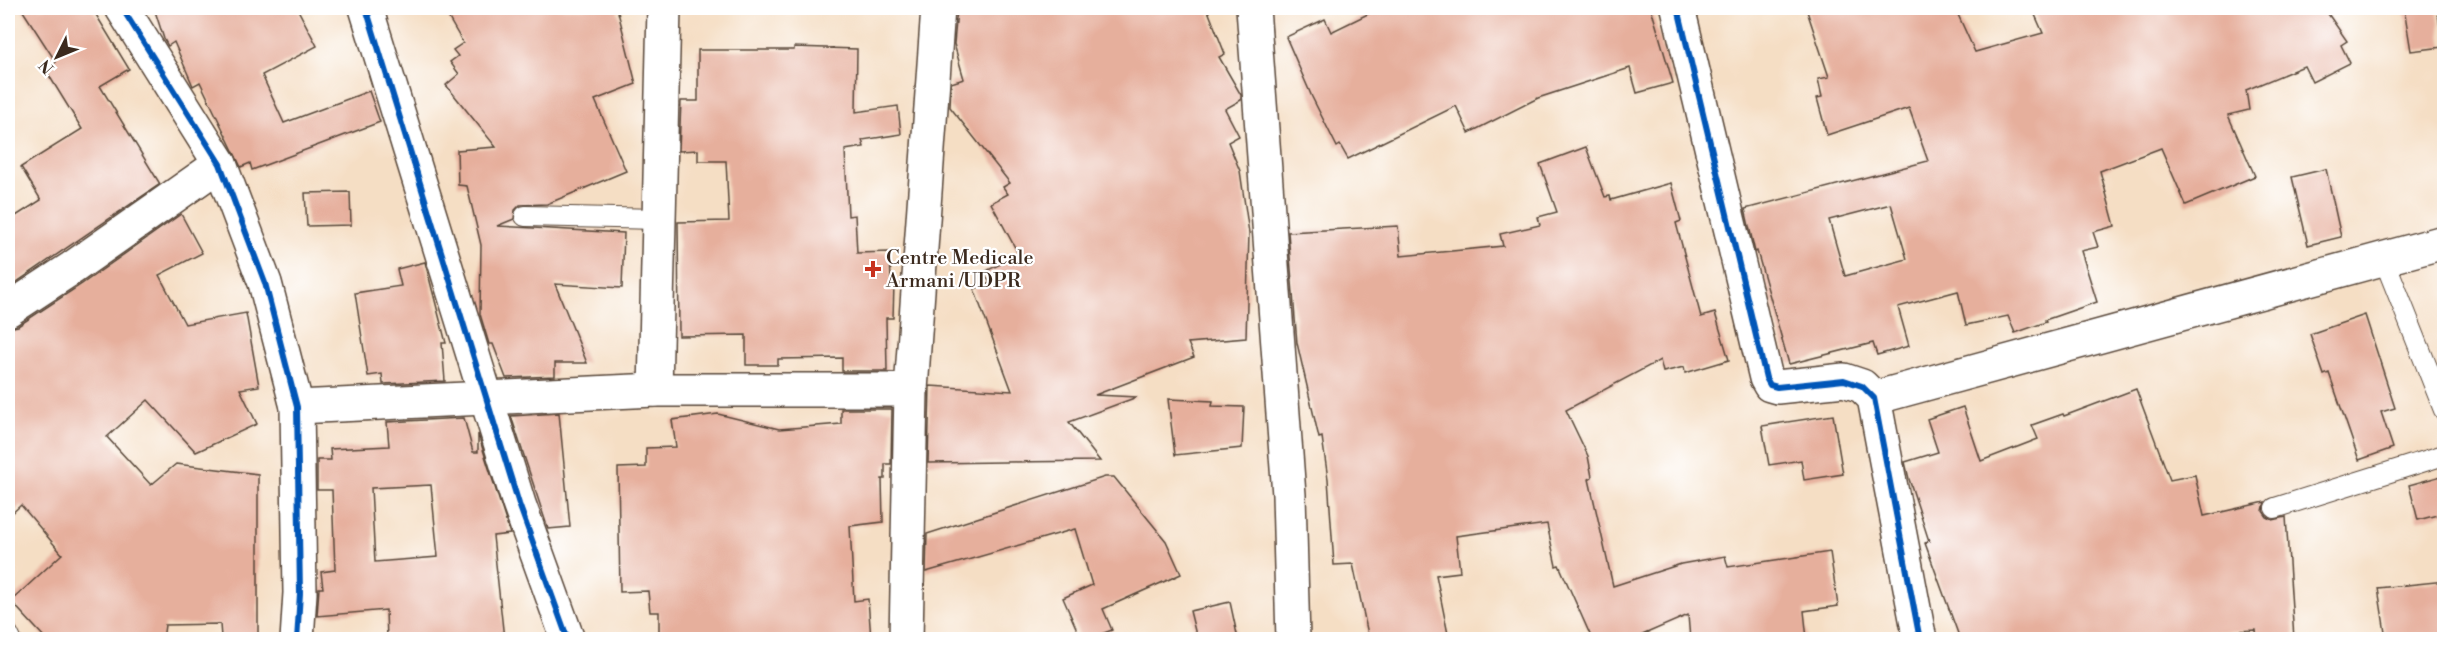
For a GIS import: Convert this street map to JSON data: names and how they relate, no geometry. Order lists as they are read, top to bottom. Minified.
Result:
{"places":{"health":["Centre Medicale Armani /UDPR"]},"north":"bottom left"}
